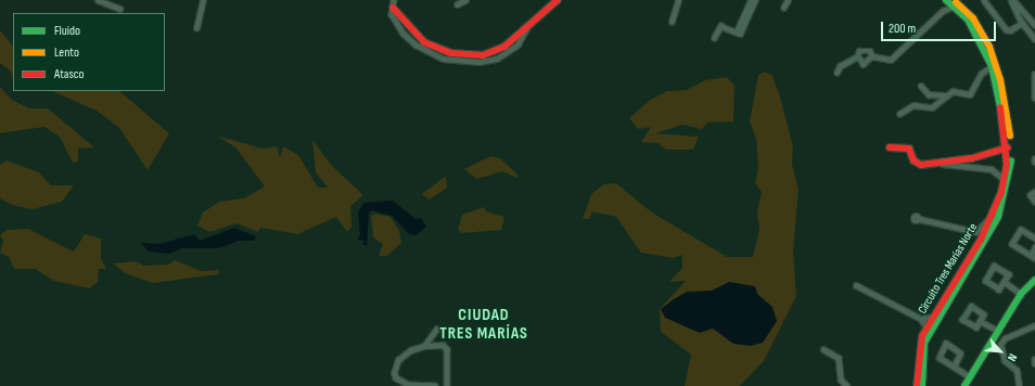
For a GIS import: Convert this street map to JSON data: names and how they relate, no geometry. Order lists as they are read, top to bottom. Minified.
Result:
{"streets":{"street":["Circuito Tres Marías Norte"]},"districts":["CIUDAD TRES MARÍAS"],"legend":["Fluido","Lento","Atasco"],"scale_bar":"200 m","north":"bottom right"}
